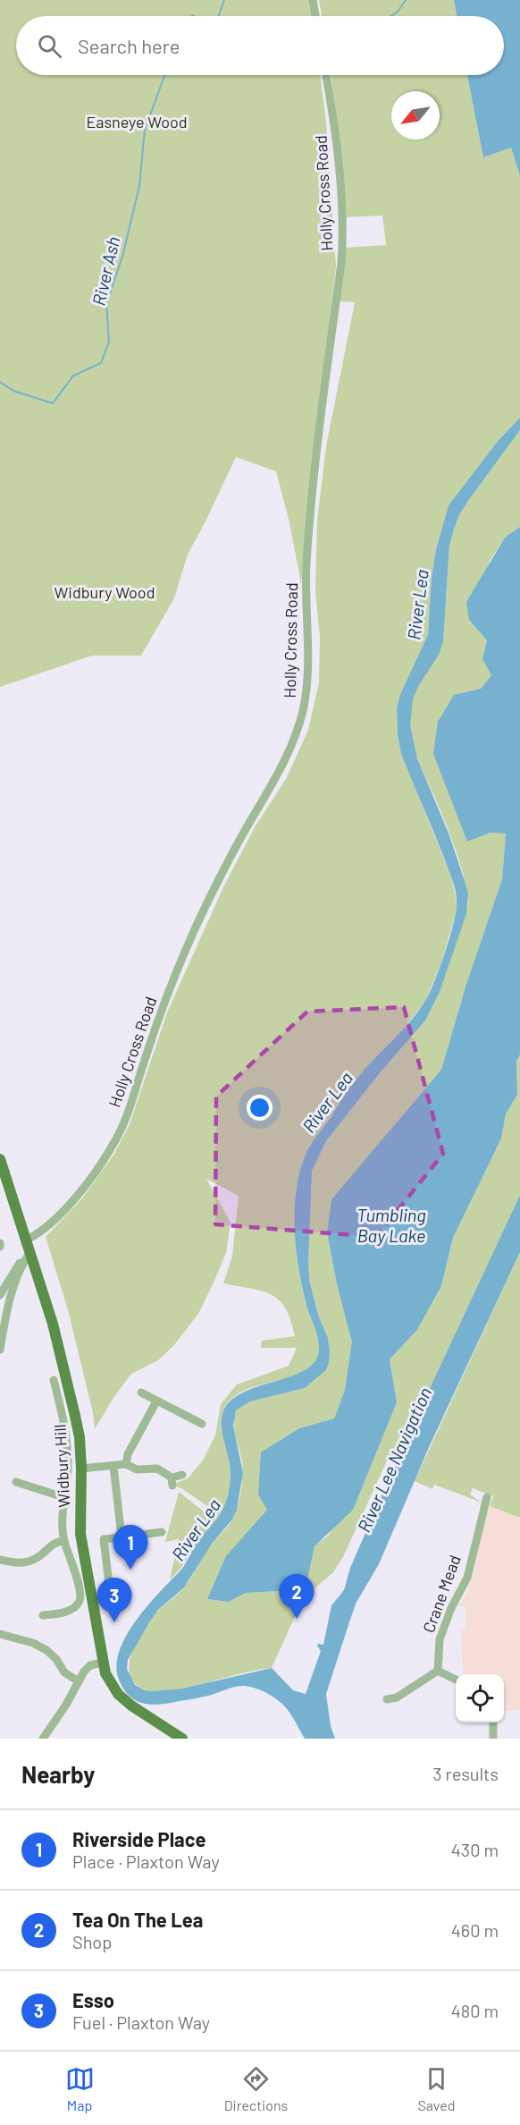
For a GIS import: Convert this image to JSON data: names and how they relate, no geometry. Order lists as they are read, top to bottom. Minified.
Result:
{"streets":{"main road":["Widbury Hill"],"street":["Holly Cross Road","Crane Mead"]},"crossings":[["Holly Cross Road","Widbury Hill"]],"water":["River Ash","River Lea","Tumbling Bay Lake","River Lee Navigation"],"parks":["Easneye Wood","Widbury Wood"],"north":"bottom left","page":{"search":"Search here","pins":["1","2","3"],"heading":["Nearby","3 results"],"list":[{"mark":"1","name":"Riverside Place","note":"Place · Plaxton Way","value":"430 m"},{"mark":"2","name":"Tea On The Lea","note":"Shop","value":"460 m"},{"mark":"3","name":"Esso","note":"Fuel · Plaxton Way","value":"480 m"}],"nav":["Map","Directions","Saved"]}}
